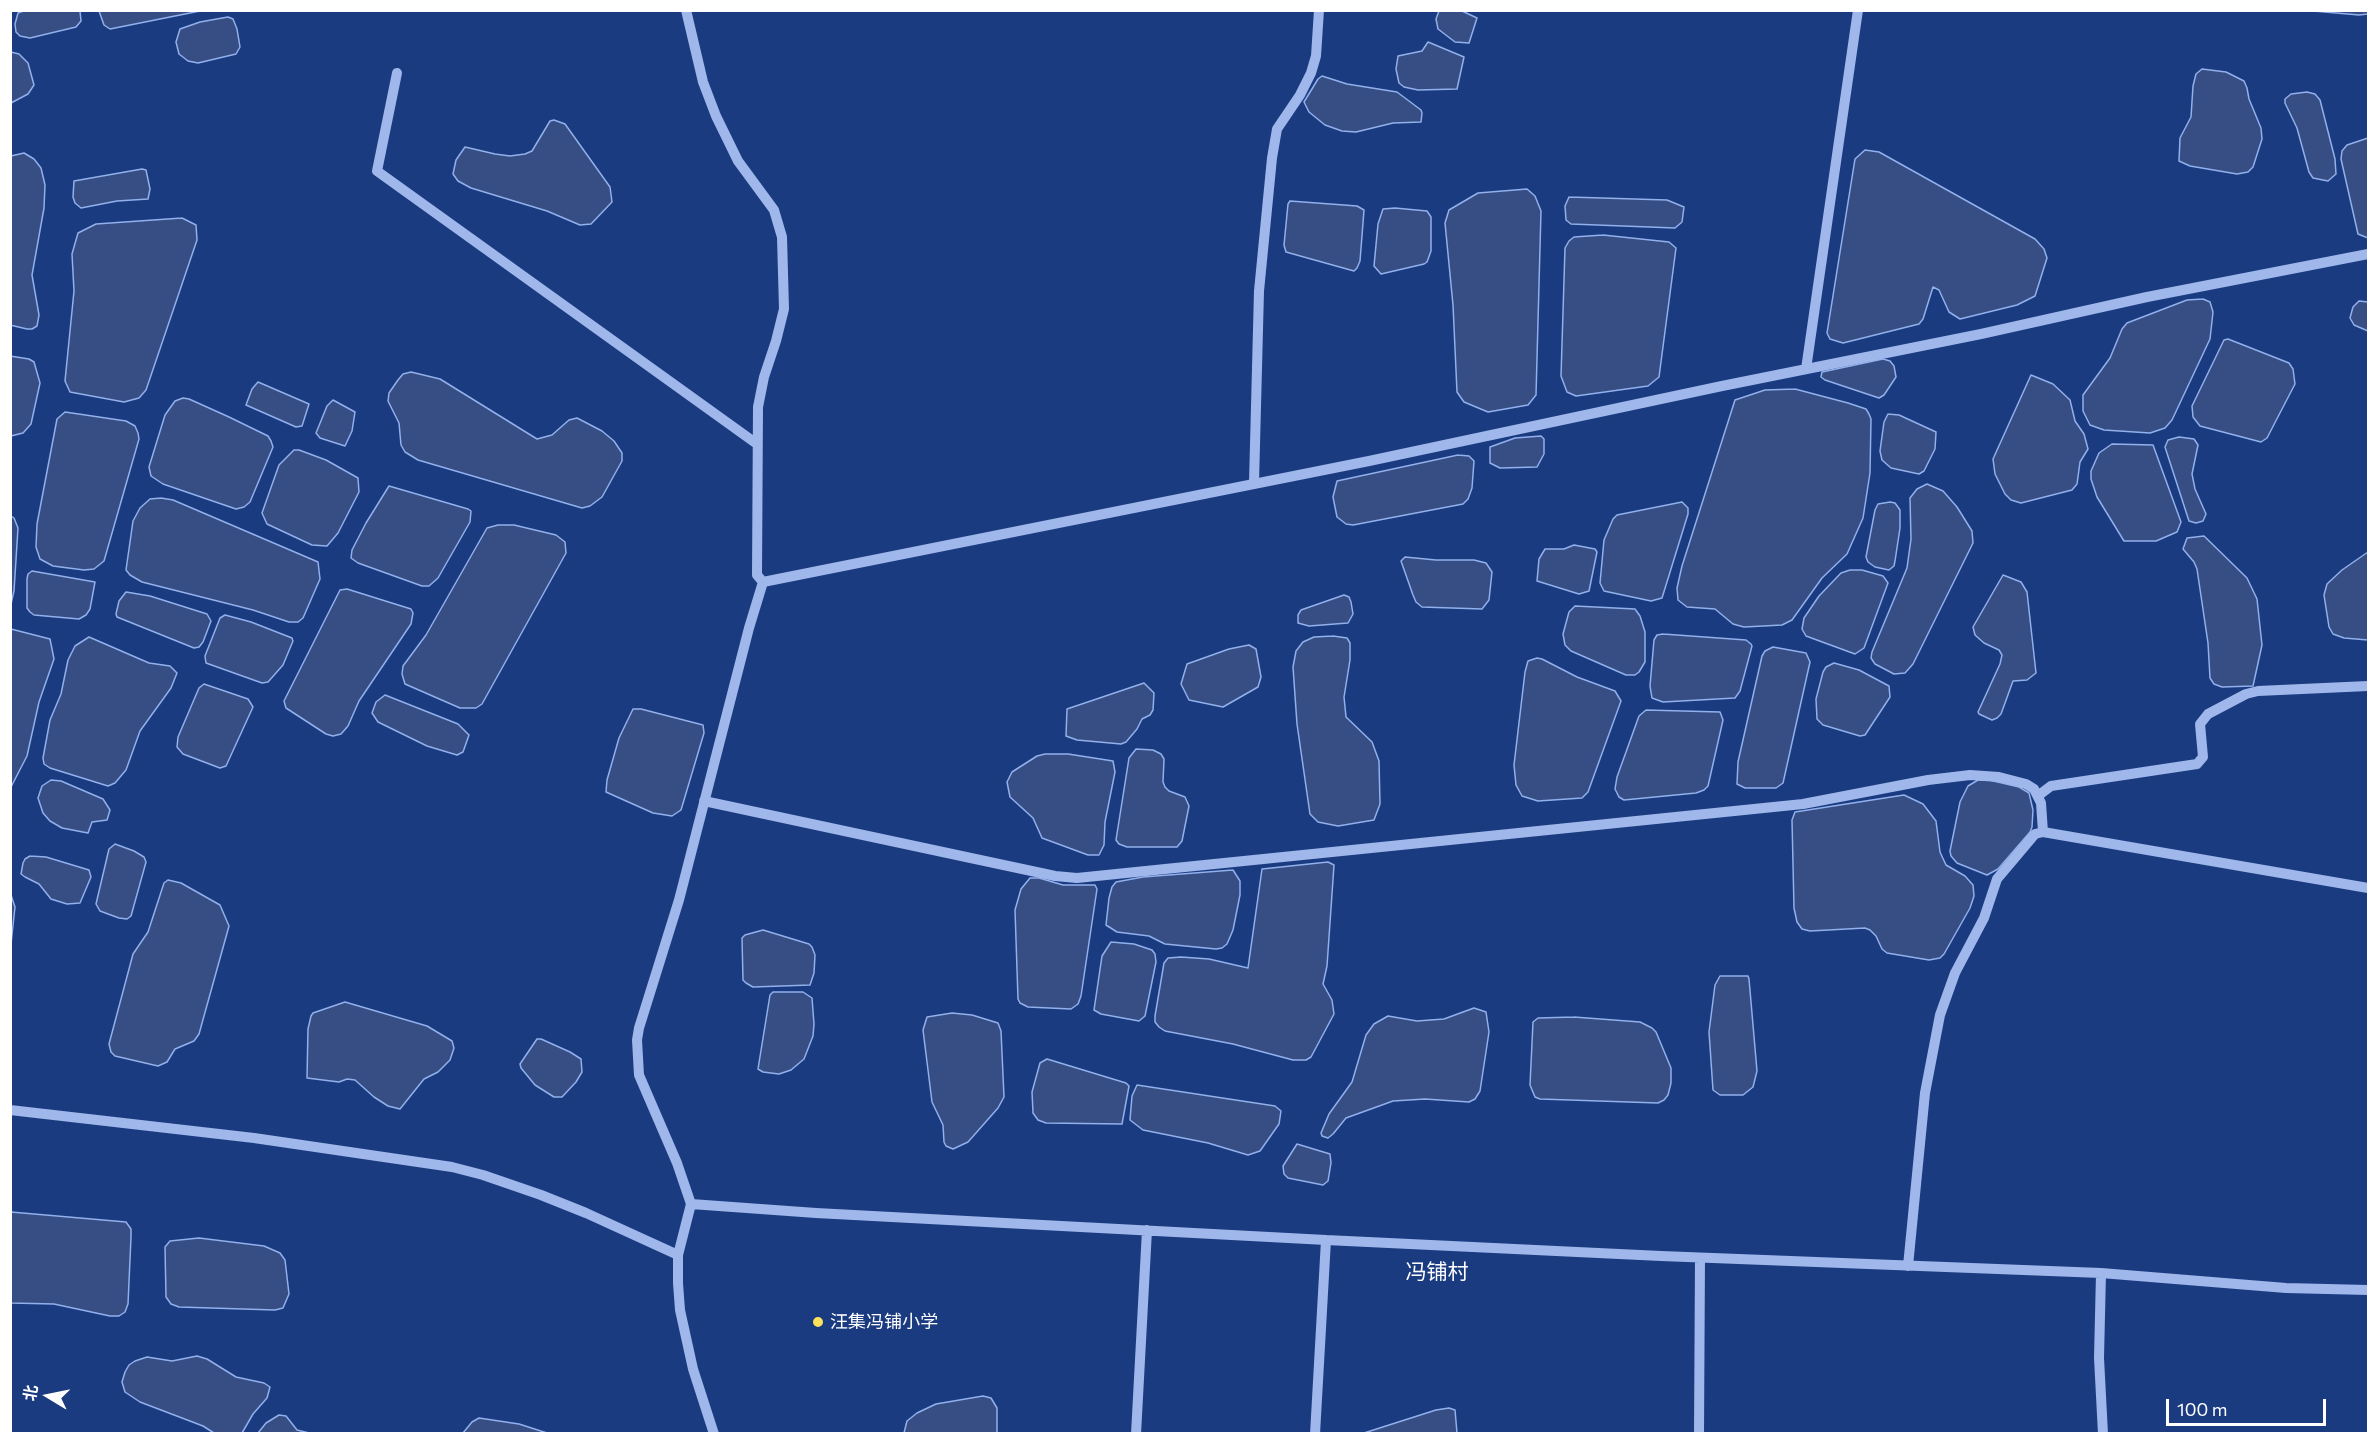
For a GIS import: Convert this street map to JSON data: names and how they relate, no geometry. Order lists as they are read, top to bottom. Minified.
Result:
{"districts":["冯铺村"],"places":["汪集冯铺小学"],"scale_bar":"100 m","north":"left"}
